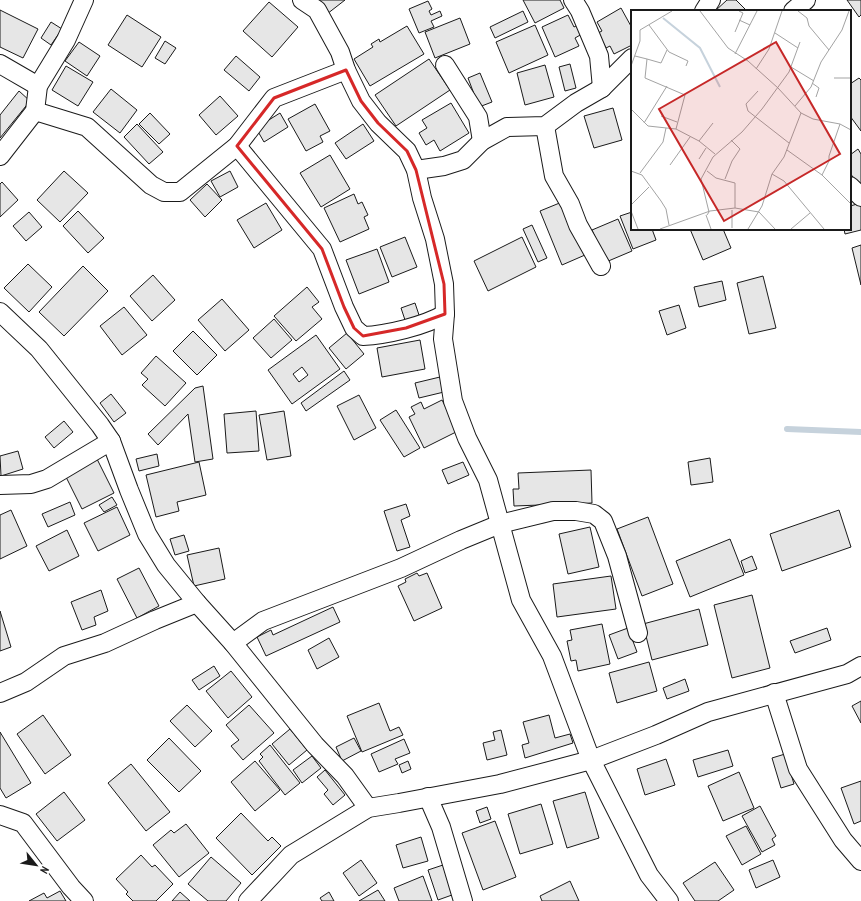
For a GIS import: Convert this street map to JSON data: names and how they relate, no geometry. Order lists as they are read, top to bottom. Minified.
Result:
{"north":"bottom right"}
